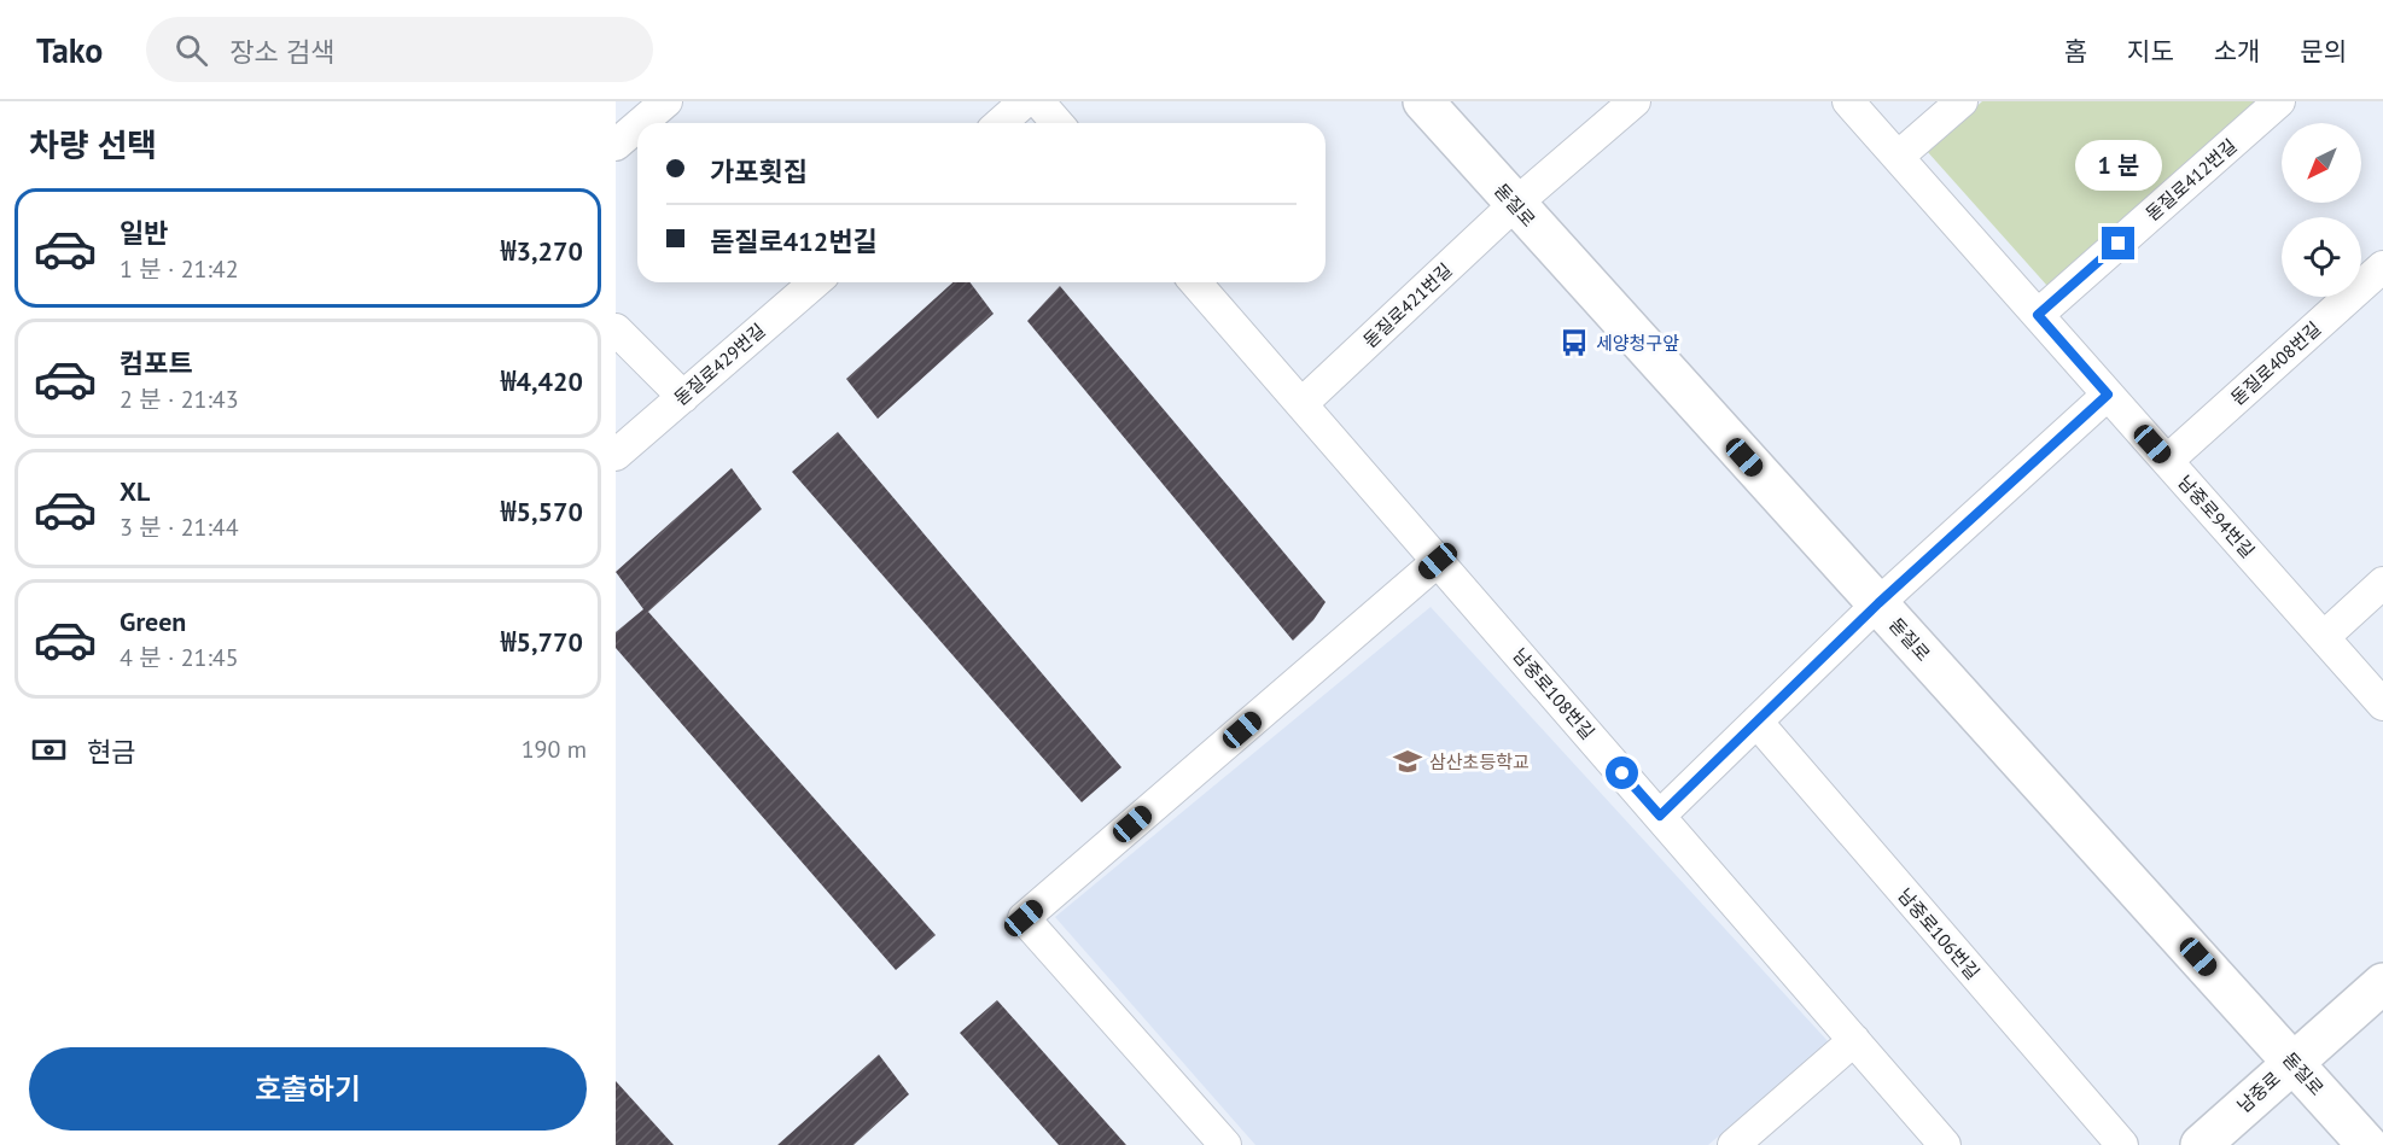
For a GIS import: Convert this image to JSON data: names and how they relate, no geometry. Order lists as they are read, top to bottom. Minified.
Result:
{"streets":{"main road":["돋질로","남중로"],"street":["돋질로412번길","돋질로421번길","돋질로408번길","돋질로429번길","남중로94번길","남중로108번길","남중로106번길"]},"crossings":[["돋질로412번길","남중로94번길"],["돋질로","돋질로421번길"],["돋질로","남중로"],["돋질로421번길","남중로108번길"],["돋질로408번길","남중로94번길"]],"places":{"bus stop":["세양청구앞"],"school or university":["삼산초등학교"]},"north":"bottom left","page":{"header":"Tako","search":"장소 검색","nav":["홈","지도","소개","문의"],"heading":"차량 선택","banner":["가포횟집","돋질로412번길"],"bubble":"1 분","list":[{"name":"일반","note":"1 분 · 21:42","value":"₩3,270"},{"name":"컴포트","note":"2 분 · 21:43","value":"₩4,420"},{"name":"XL","note":"3 분 · 21:44","value":"₩5,570"},{"name":"Green","note":"4 분 · 21:45","value":"₩5,770"}],"pay":["현금","190 m"],"buttons":"호출하기"}}
